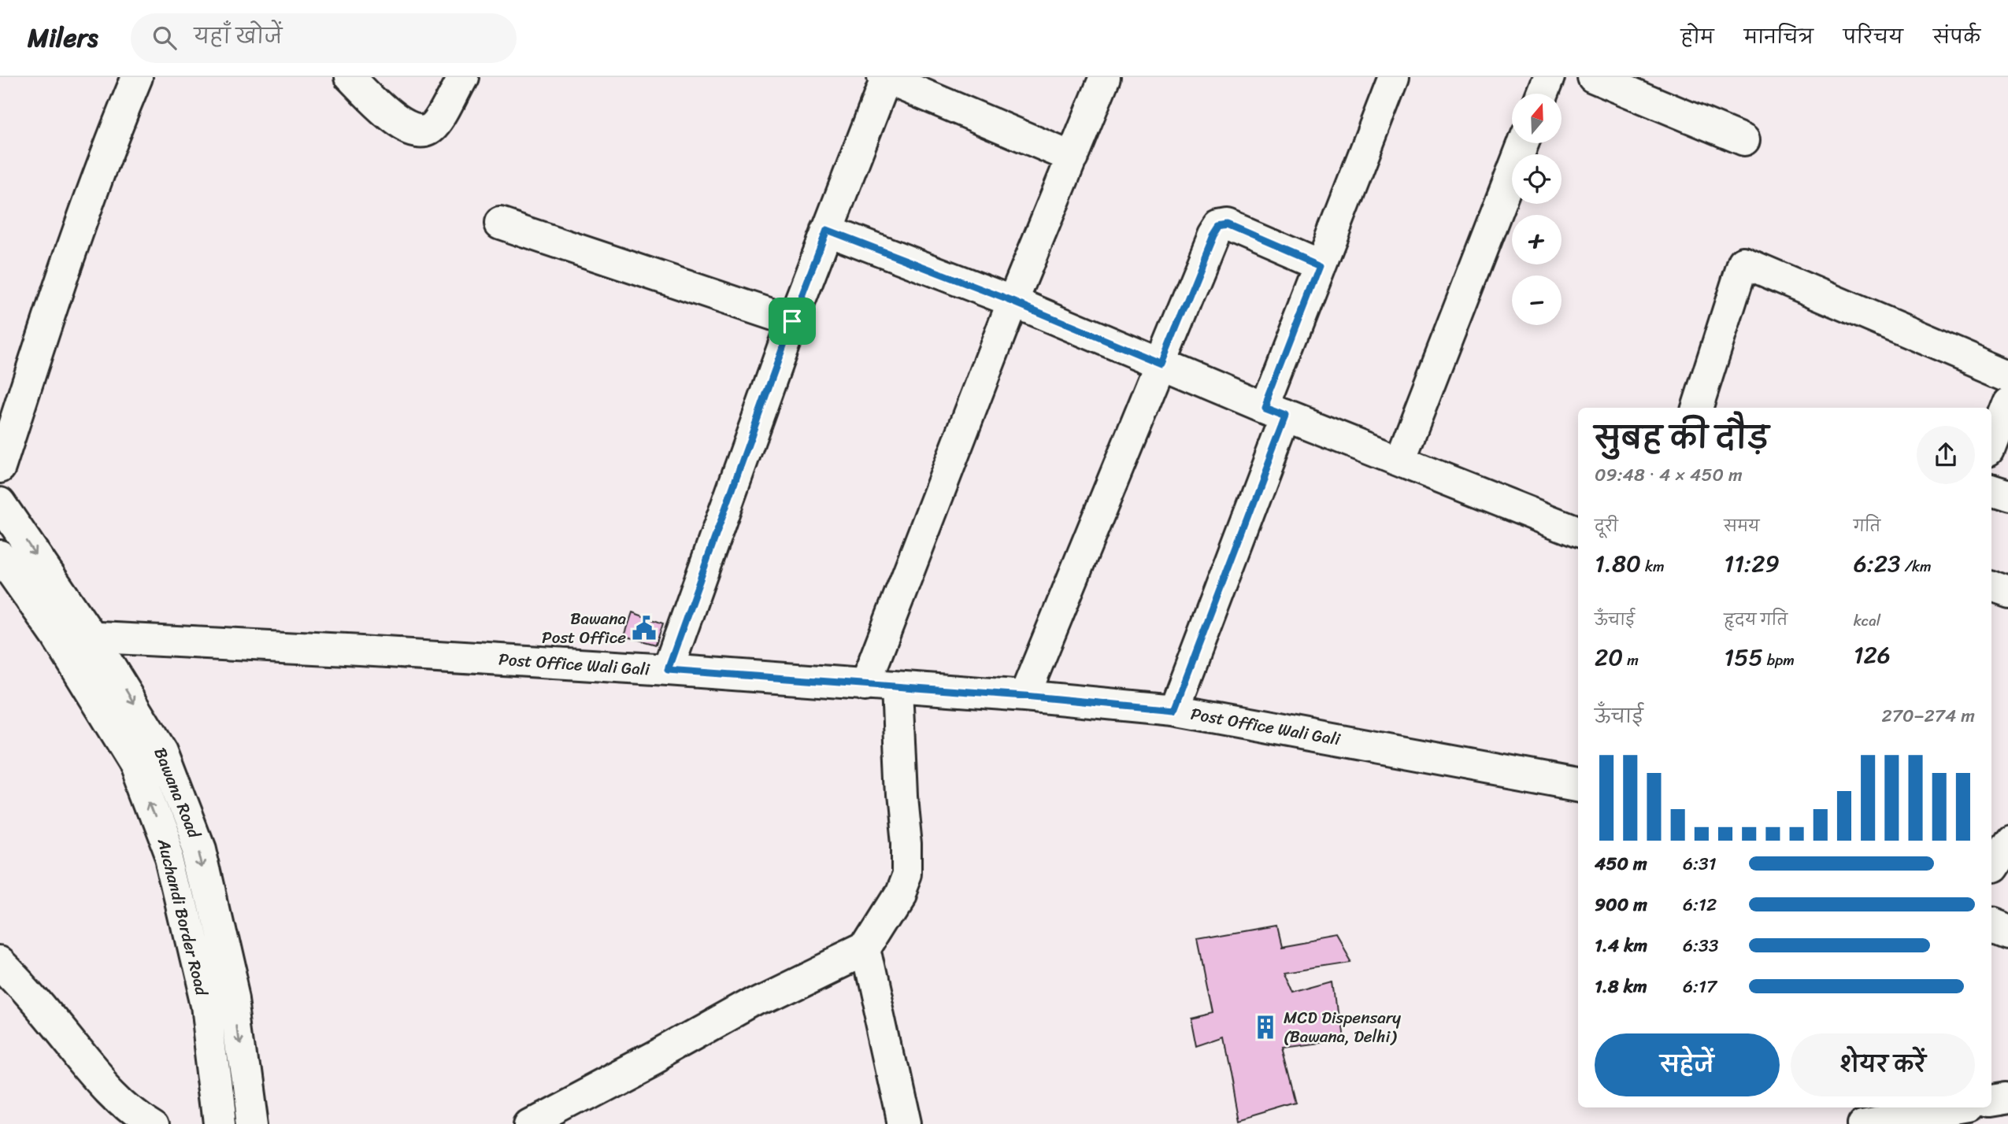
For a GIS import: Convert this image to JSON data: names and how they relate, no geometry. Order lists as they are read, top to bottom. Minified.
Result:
{"streets":{"street":["Post Office Wali Gali","Bawana Road","Auchandi Border Road"]},"crossings":[["Post Office Wali Gali","Bawana Road"],["Post Office Wali Gali","Auchandi Border Road"]],"places":{"public building":["Bawana Post Office"],"building":["MCD Dispensary (Bawana, Delhi)"]},"north":"top","page":{"header":"Milers","search":"यहाँ खोजें","nav":["होम","मानचित्र","परिचय","संपर्क"],"map_buttons":["+","−"],"heading":["सुबह की दौड़","09:48 · 4 × 450 m"],"stats":[["दूरी","1.80 km"],["समय","11:29"],["गति","6:23 /km"],["ऊँचाई","20 m"],["हृदय गति","155 bpm"],["kcal","126"]],"chart":["ऊँचाई","270–274 m"],"list":[{"name":"450 m","note":"6:31"},{"name":"900 m","note":"6:12"},{"name":"1.4 km","note":"6:33"},{"name":"1.8 km","note":"6:17"}],"buttons":["सहेजें","शेयर करें"]}}
